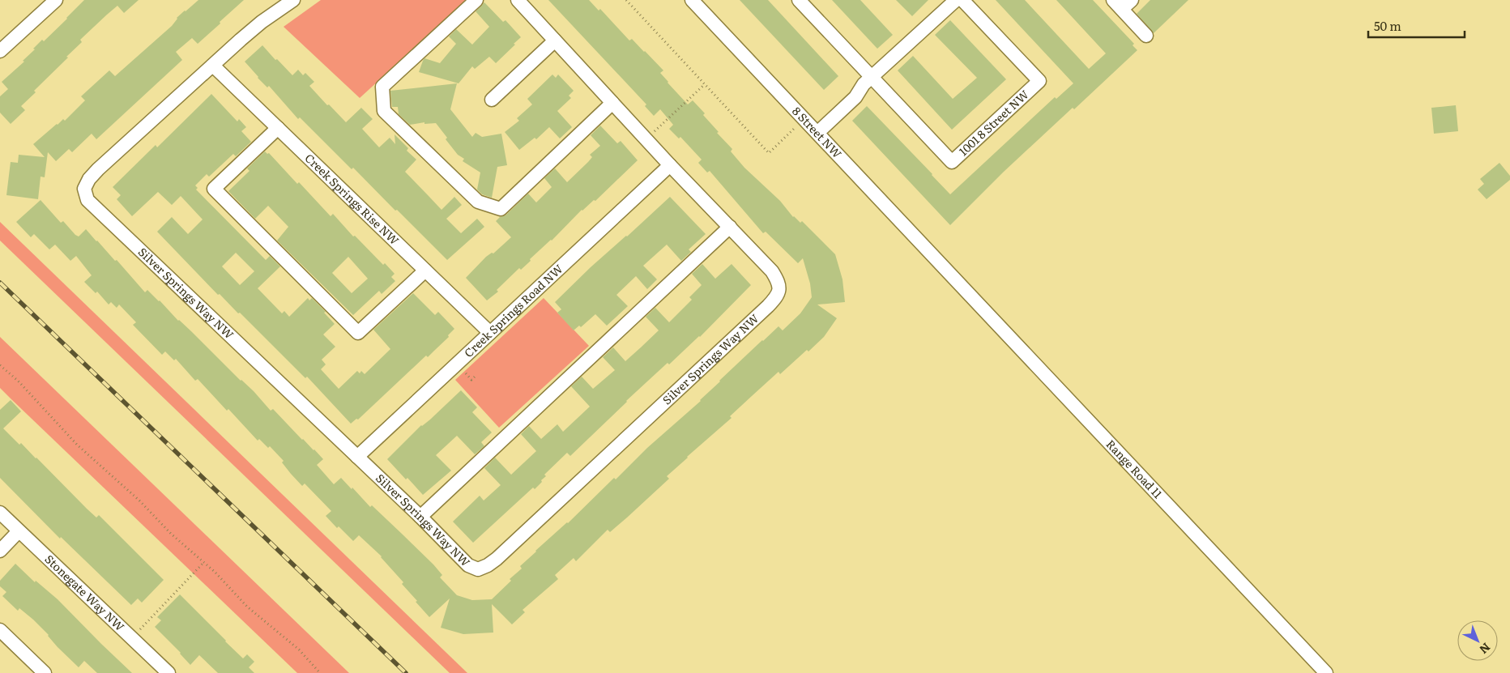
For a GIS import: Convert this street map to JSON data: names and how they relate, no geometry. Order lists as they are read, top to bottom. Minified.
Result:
{"streets":{"street":["1001 8 Street NW","8 Street NW","Creek Springs Rise NW","Silver Springs Way NW","Creek Springs Road NW","Range Road 11","Stonegate Way NW"]},"crossings":[["8 Street NW","Range Road 11"],["Creek Springs Rise NW","Silver Springs Way NW"],["Creek Springs Rise NW","Creek Springs Road NW"],["Silver Springs Way NW","Creek Springs Road NW"]],"scale_bar":"50 m","north":"bottom right"}
